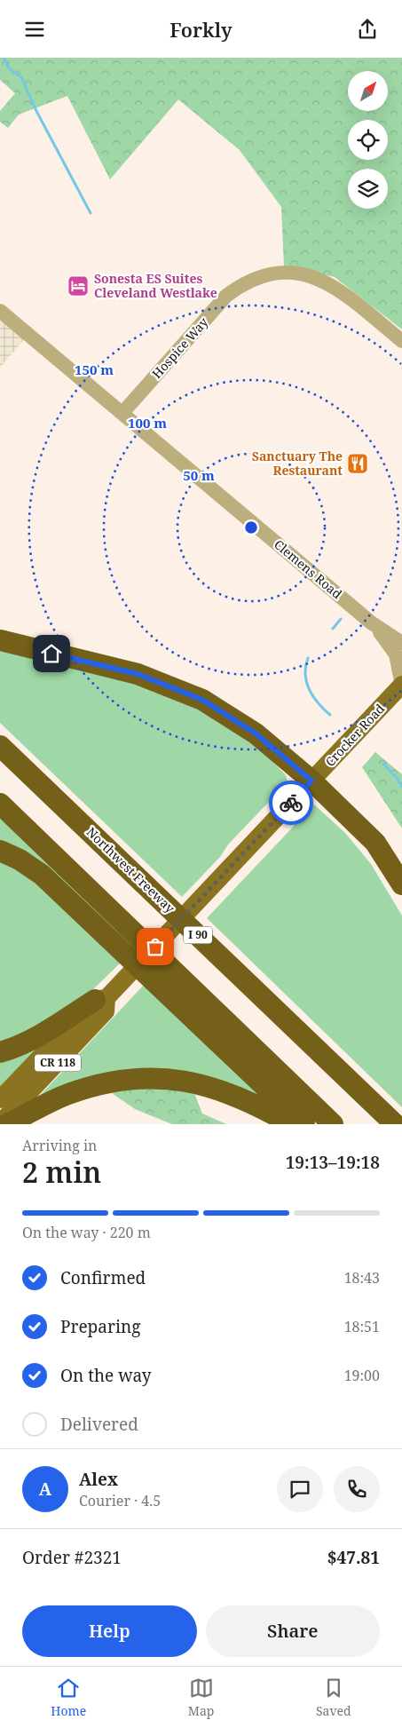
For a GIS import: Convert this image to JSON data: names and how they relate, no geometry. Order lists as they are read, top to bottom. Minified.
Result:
{"streets":{"highway":["Northwest Freeway","I 90"],"main road":["Crocker Road","CR 118"],"street":["Hospice Way","Clemens Road"]},"crossings":[["Hospice Way","Clemens Road"],["Clemens Road","Crocker Road"]],"places":{"hotel":["Sonesta ES Suites Cleveland Westlake"],"restaurant":["Sanctuary The Restaurant"]},"north":"top right","page":{"header":"Forkly","heading":["2 min","Arriving in","19:13–19:18"],"panel":["Alex","Courier · 4.5","Order #2321","$47.81"],"bar":"On the way · 220 m","list":[["Confirmed","18:43"],["Preparing","18:51"],["On the way","19:00"],"Delivered"],"round":"A","buttons":["Help","Share"],"tabs":["Home","Map","Saved"]},"rings":["150 m","100 m","50 m"]}
